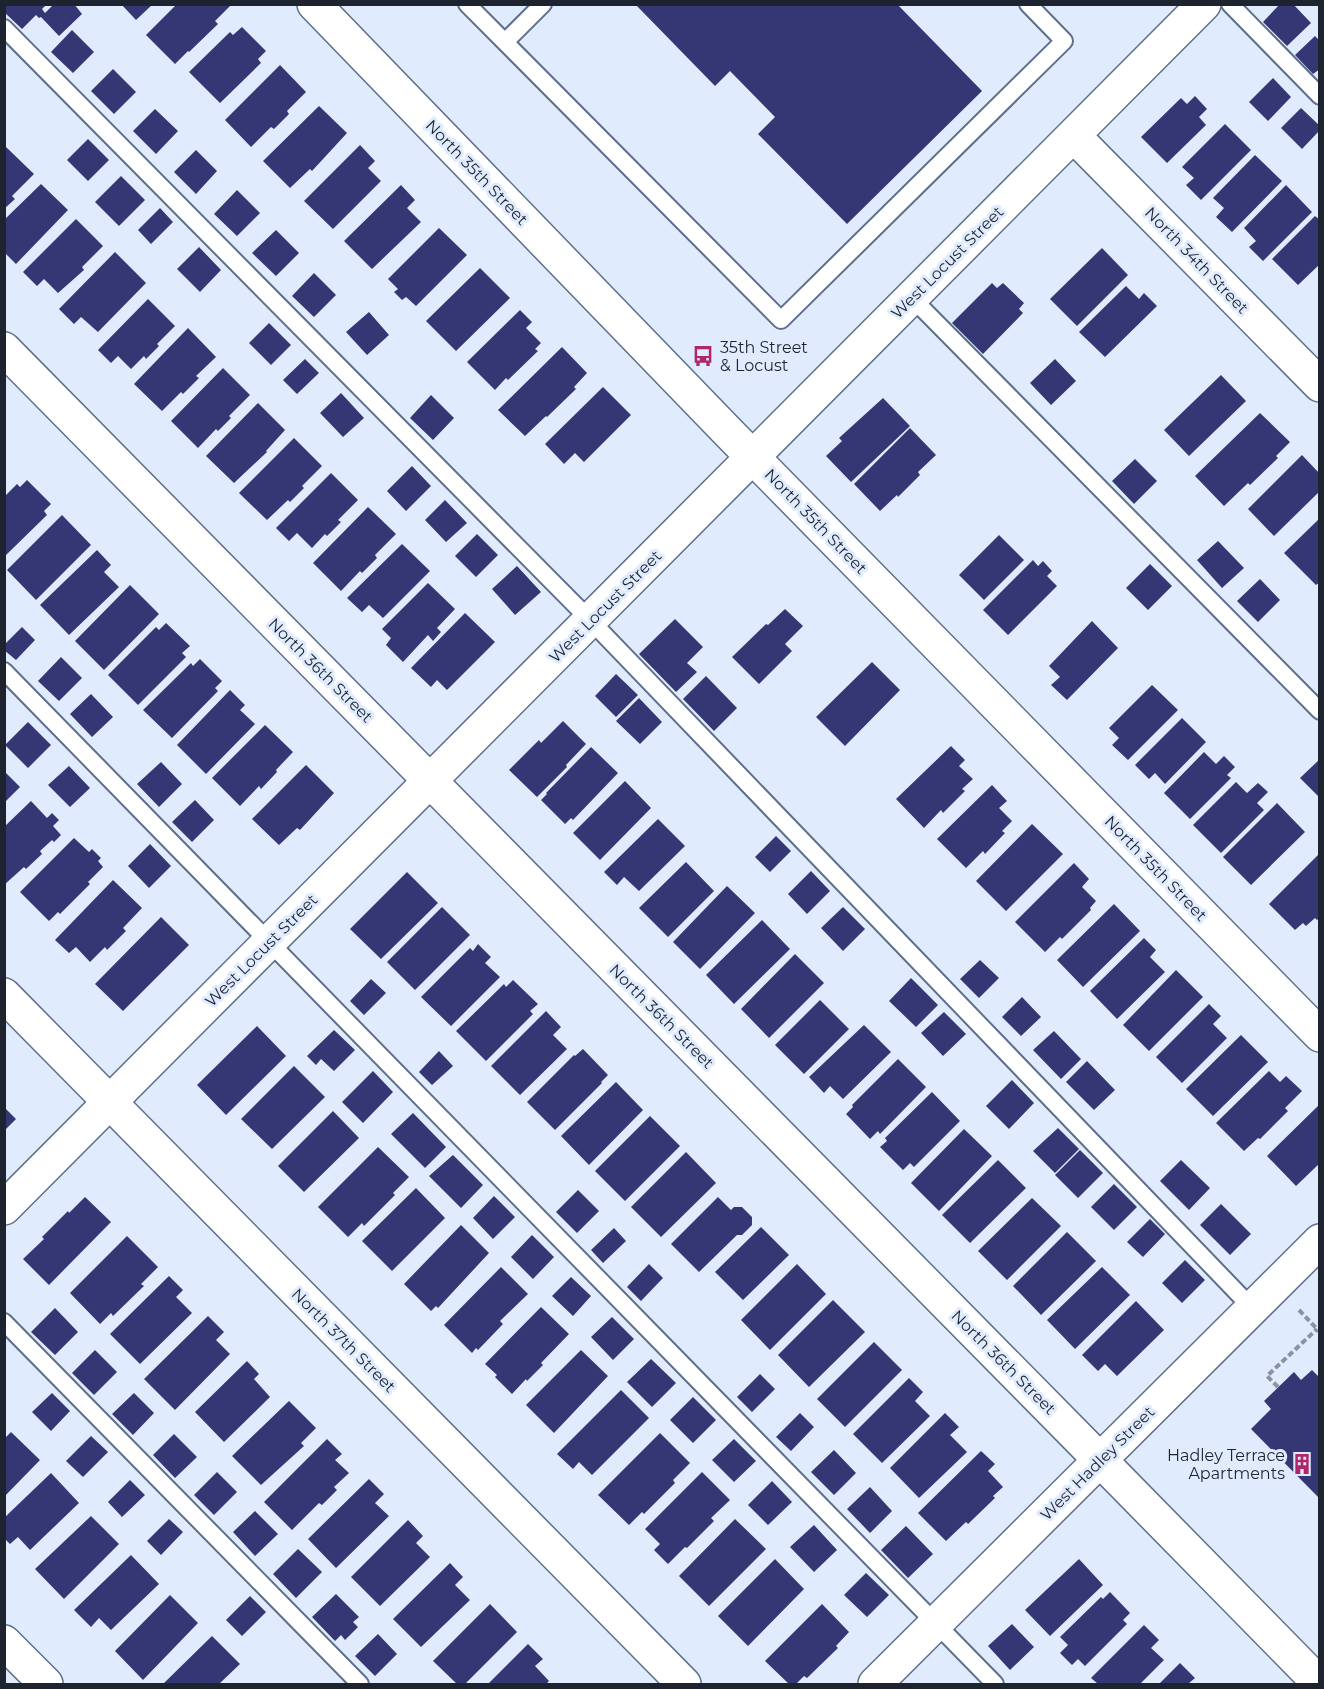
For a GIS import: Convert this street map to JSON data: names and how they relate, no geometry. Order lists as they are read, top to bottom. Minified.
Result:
{"streets":{"street":["North 35th Street","North 34th Street","West Locust Street","North 36th Street","North 37th Street","West Hadley Street"]},"crossings":[["North 35th Street","West Locust Street"],["North 34th Street","West Locust Street"],["West Locust Street","North 36th Street"],["West Locust Street","North 37th Street"],["North 36th Street","West Hadley Street"]],"places":{"bus stop":["35th Street & Locust"],"building":["Hadley Terrace Apartments"]}}
